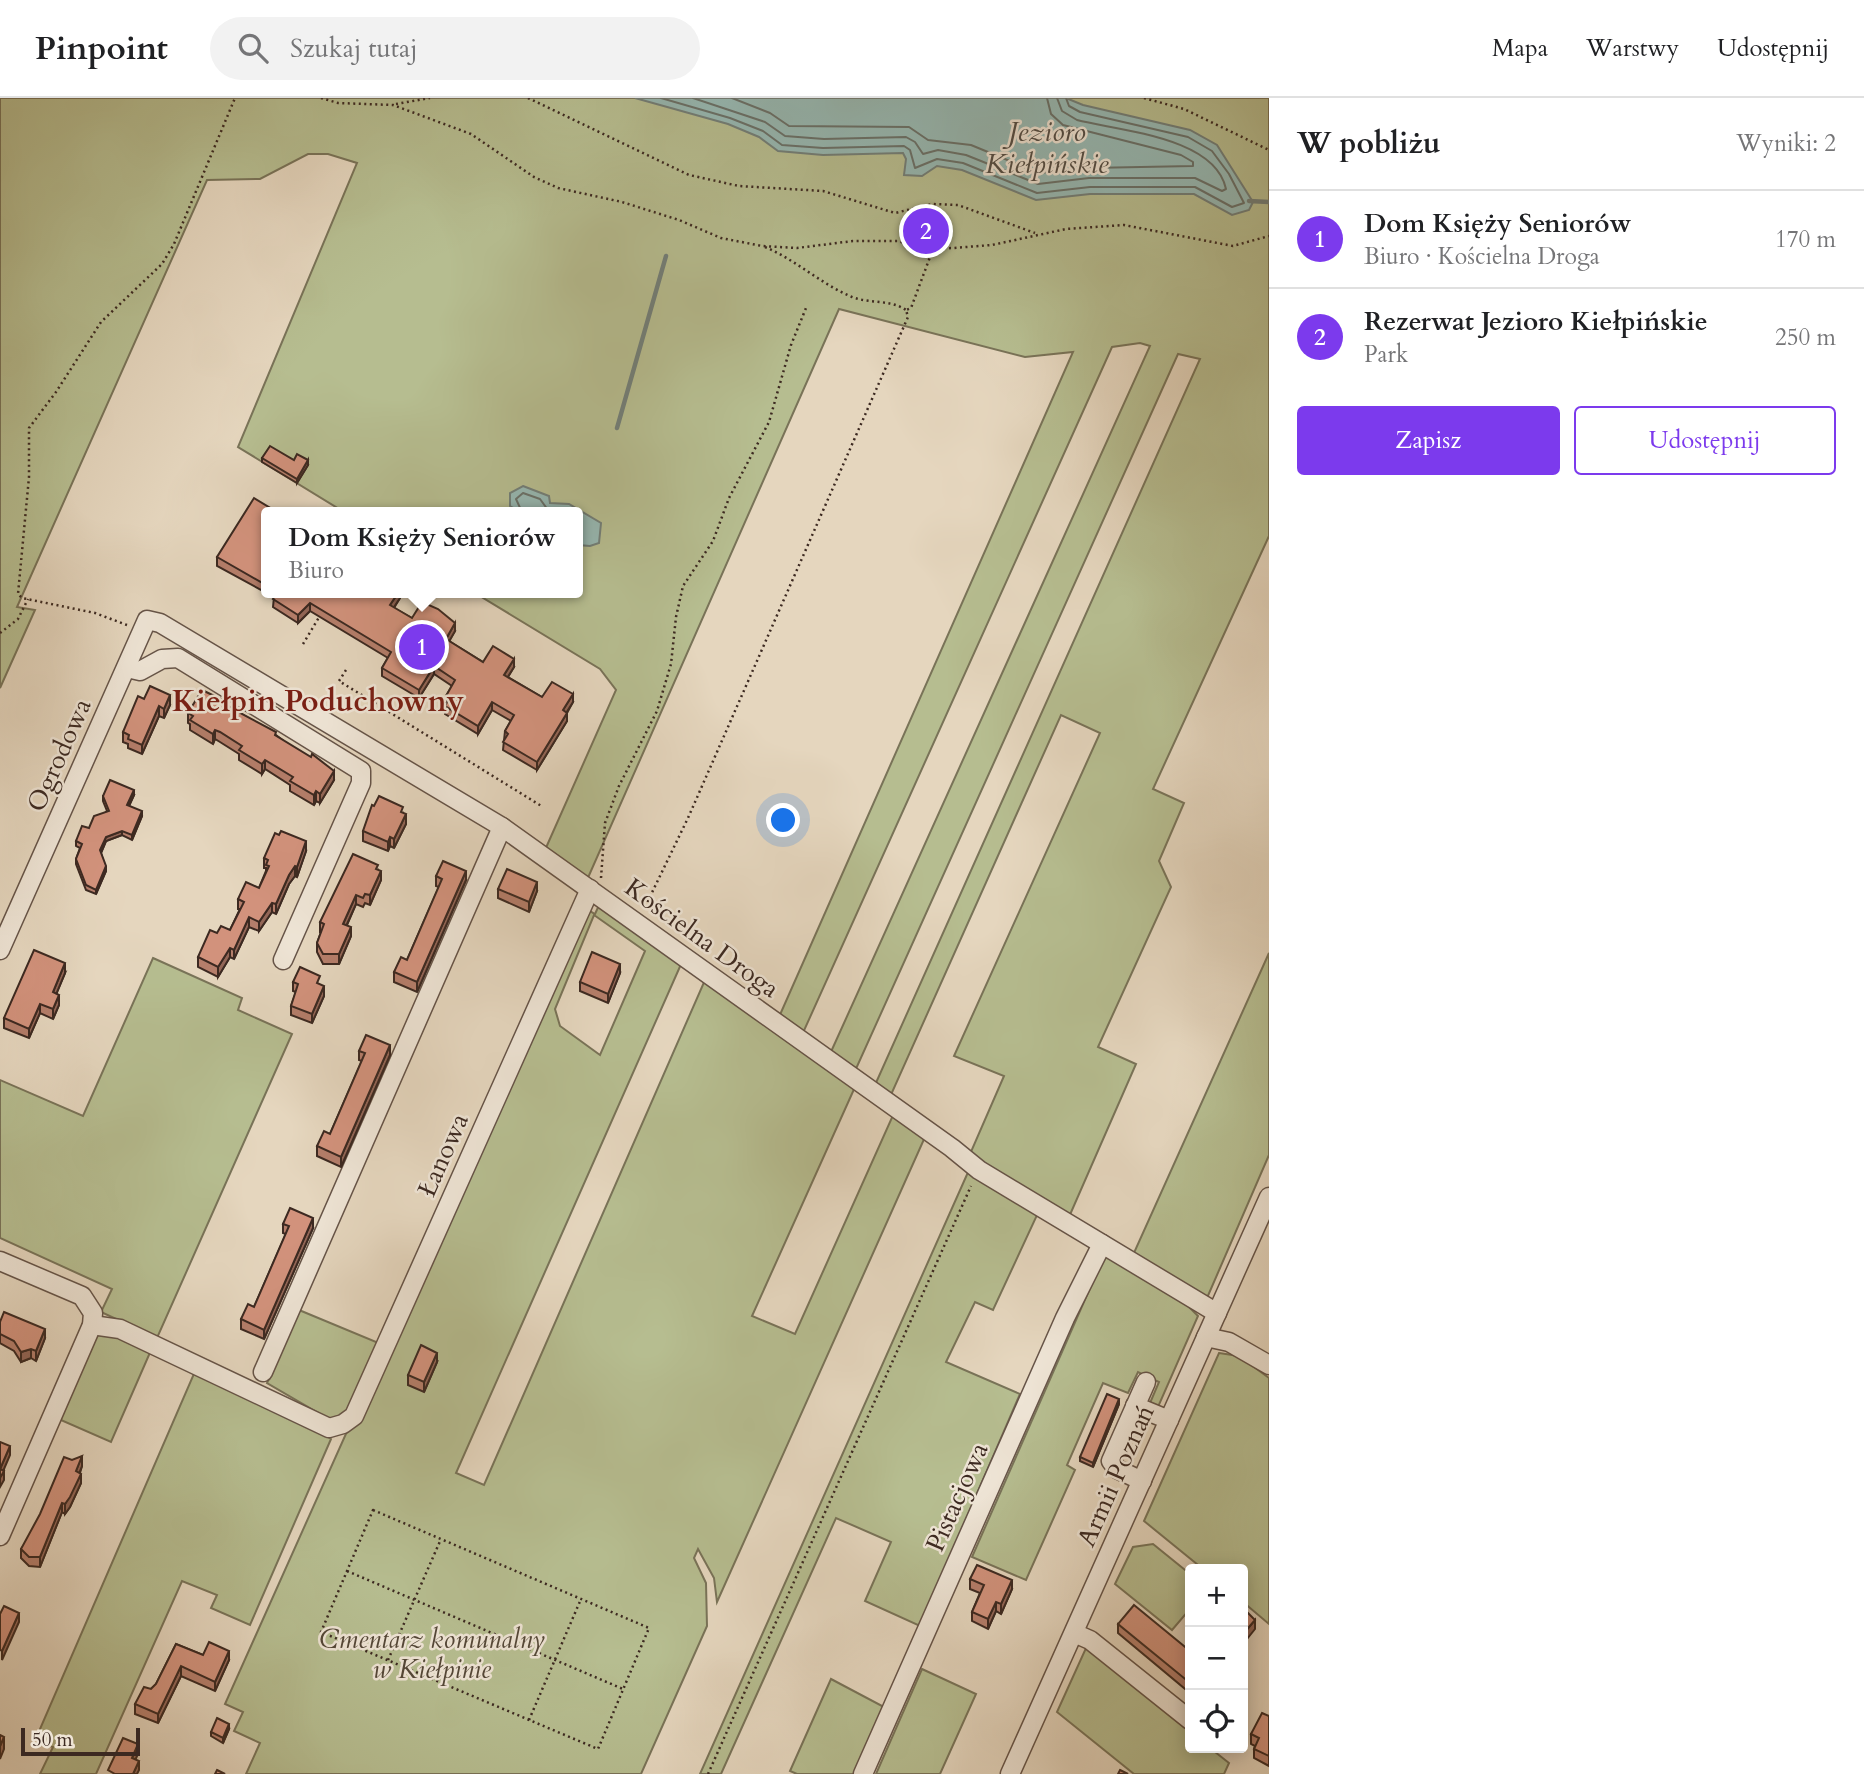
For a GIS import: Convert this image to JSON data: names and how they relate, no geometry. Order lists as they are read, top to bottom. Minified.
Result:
{"streets":{"street":["Ogrodowa","Kościelna Droga","Łanowa","Armii Poznań","Pistacjowa"]},"crossings":[["Ogrodowa","Kościelna Droga"],["Kościelna Droga","Łanowa"],["Kościelna Droga","Armii Poznań"],["Kościelna Droga","Pistacjowa"]],"districts":["Kiełpin Poduchowny"],"water":["Jezioro Kiełpińskie"],"parks":["Cmentarz komunalny w Kiełpinie"],"scale_bar":"50 m","page":{"header":"Pinpoint","search":"Szukaj tutaj","nav":["Mapa","Warstwy","Udostępnij"],"heading":["W pobliżu","Wyniki: 2"],"list":[{"mark":"1","name":"Dom Księży Seniorów","note":"Biuro · Kościelna Droga","value":"170 m"},{"mark":"2","name":"Rezerwat Jezioro Kiełpińskie","note":"Park","value":"250 m"}],"pins":["2","1"],"buttons":["Zapisz","Udostępnij"],"popup":["Dom Księży Seniorów","Biuro"],"map_buttons":["+","−"],"scale":"50 m"}}
